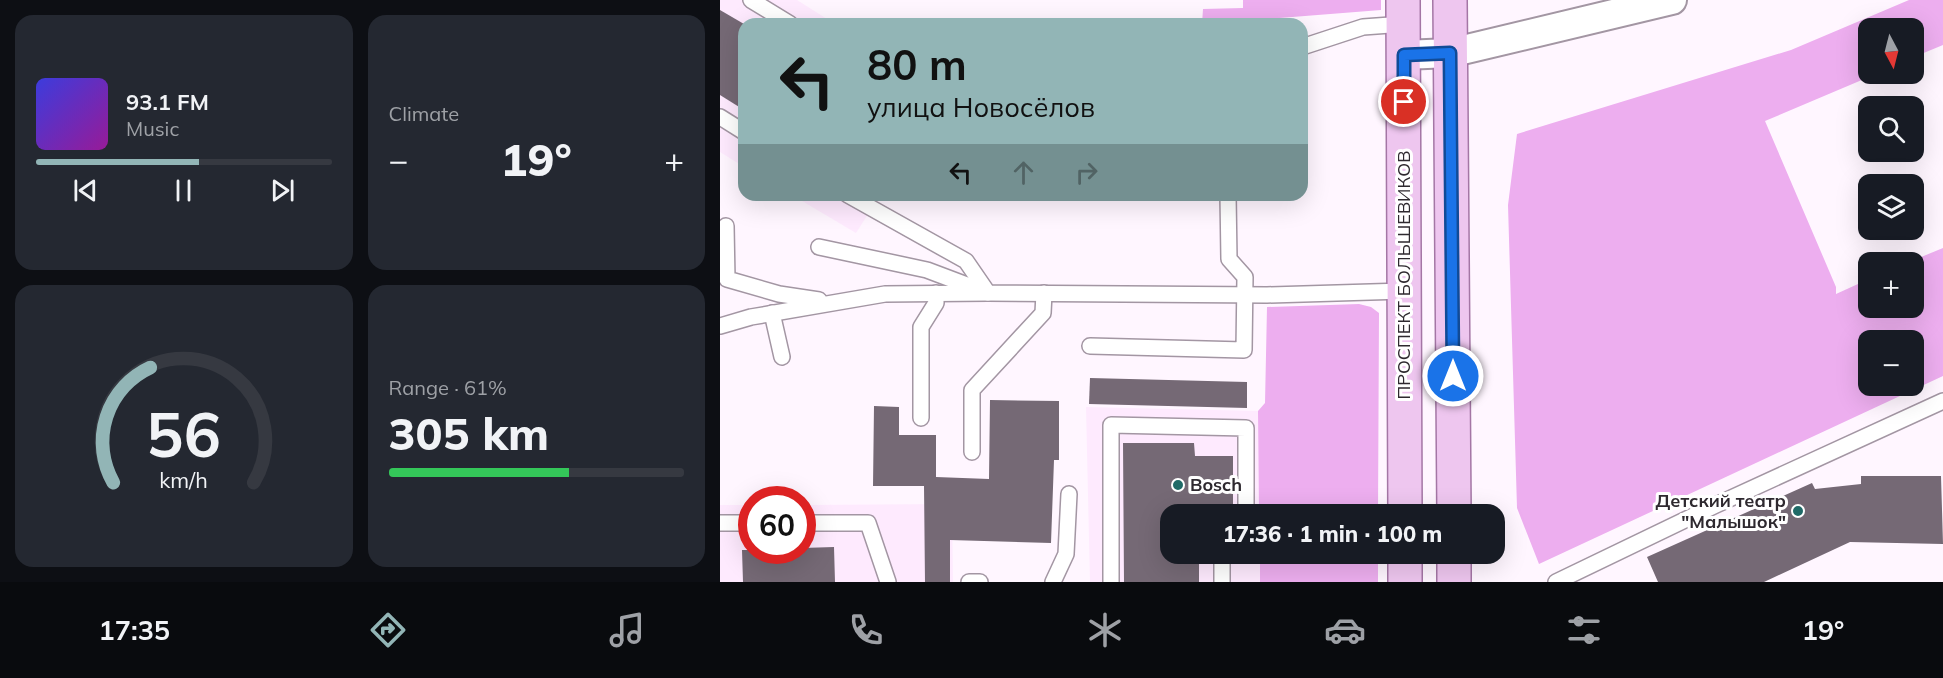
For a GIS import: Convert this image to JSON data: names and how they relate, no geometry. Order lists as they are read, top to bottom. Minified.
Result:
{"streets":{"main road":["ПРОСПЕКТ БОЛЬШЕВИКОВ"]},"places":["Bosch","Детский театр \"Малышок\""],"north":"bottom","page":{"tile":["Climate",["Range · 61%","305 km"]],"map_buttons":["+","−"],"turn":["80 m","улица Новосёлов"],"song":["93.1 FM","Music"],"heat":["−","19°","+"],"limit":"60","trip":"17:36 · 1 min · 100 m","tabs":["17:35","19°"],"gauge":["56","km/h"]}}
